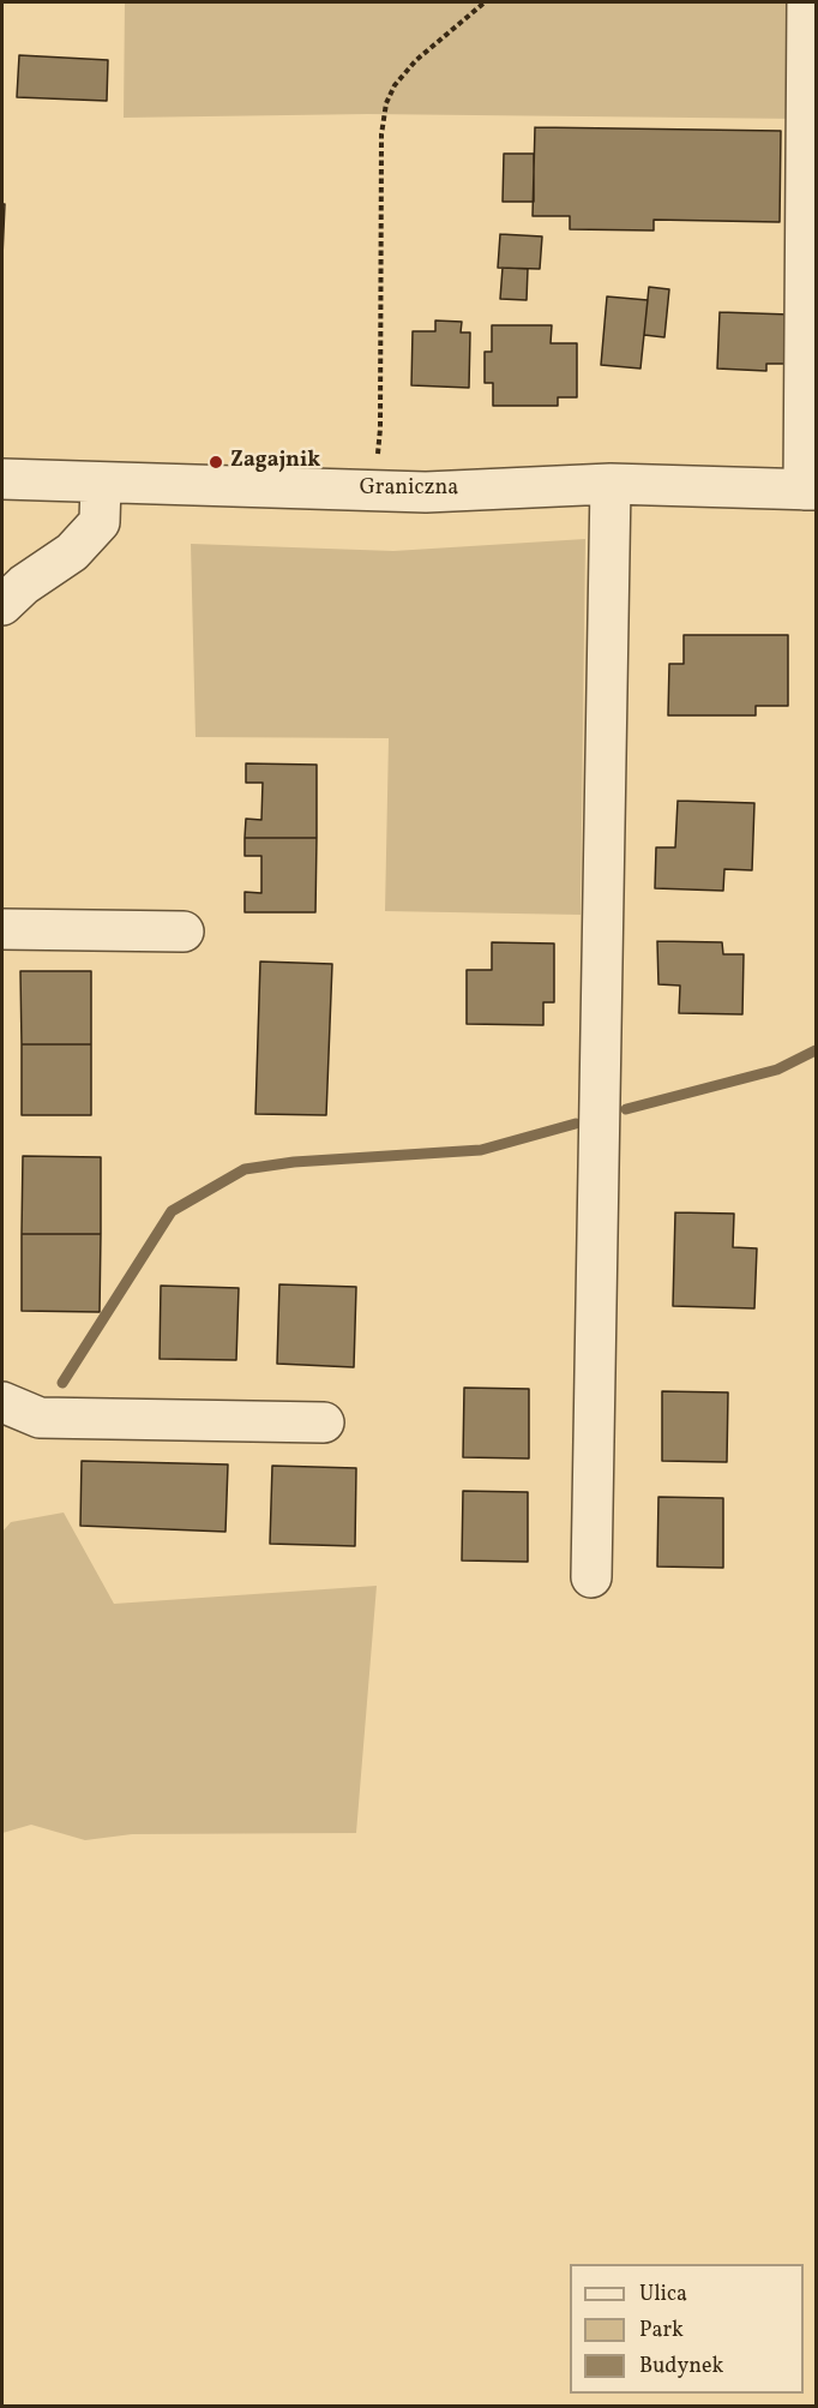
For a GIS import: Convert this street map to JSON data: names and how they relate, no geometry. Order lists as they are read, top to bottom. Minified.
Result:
{"streets":{"street":["Graniczna"]},"places":["Zagajnik"],"legend":["Ulica","Park","Budynek"]}
